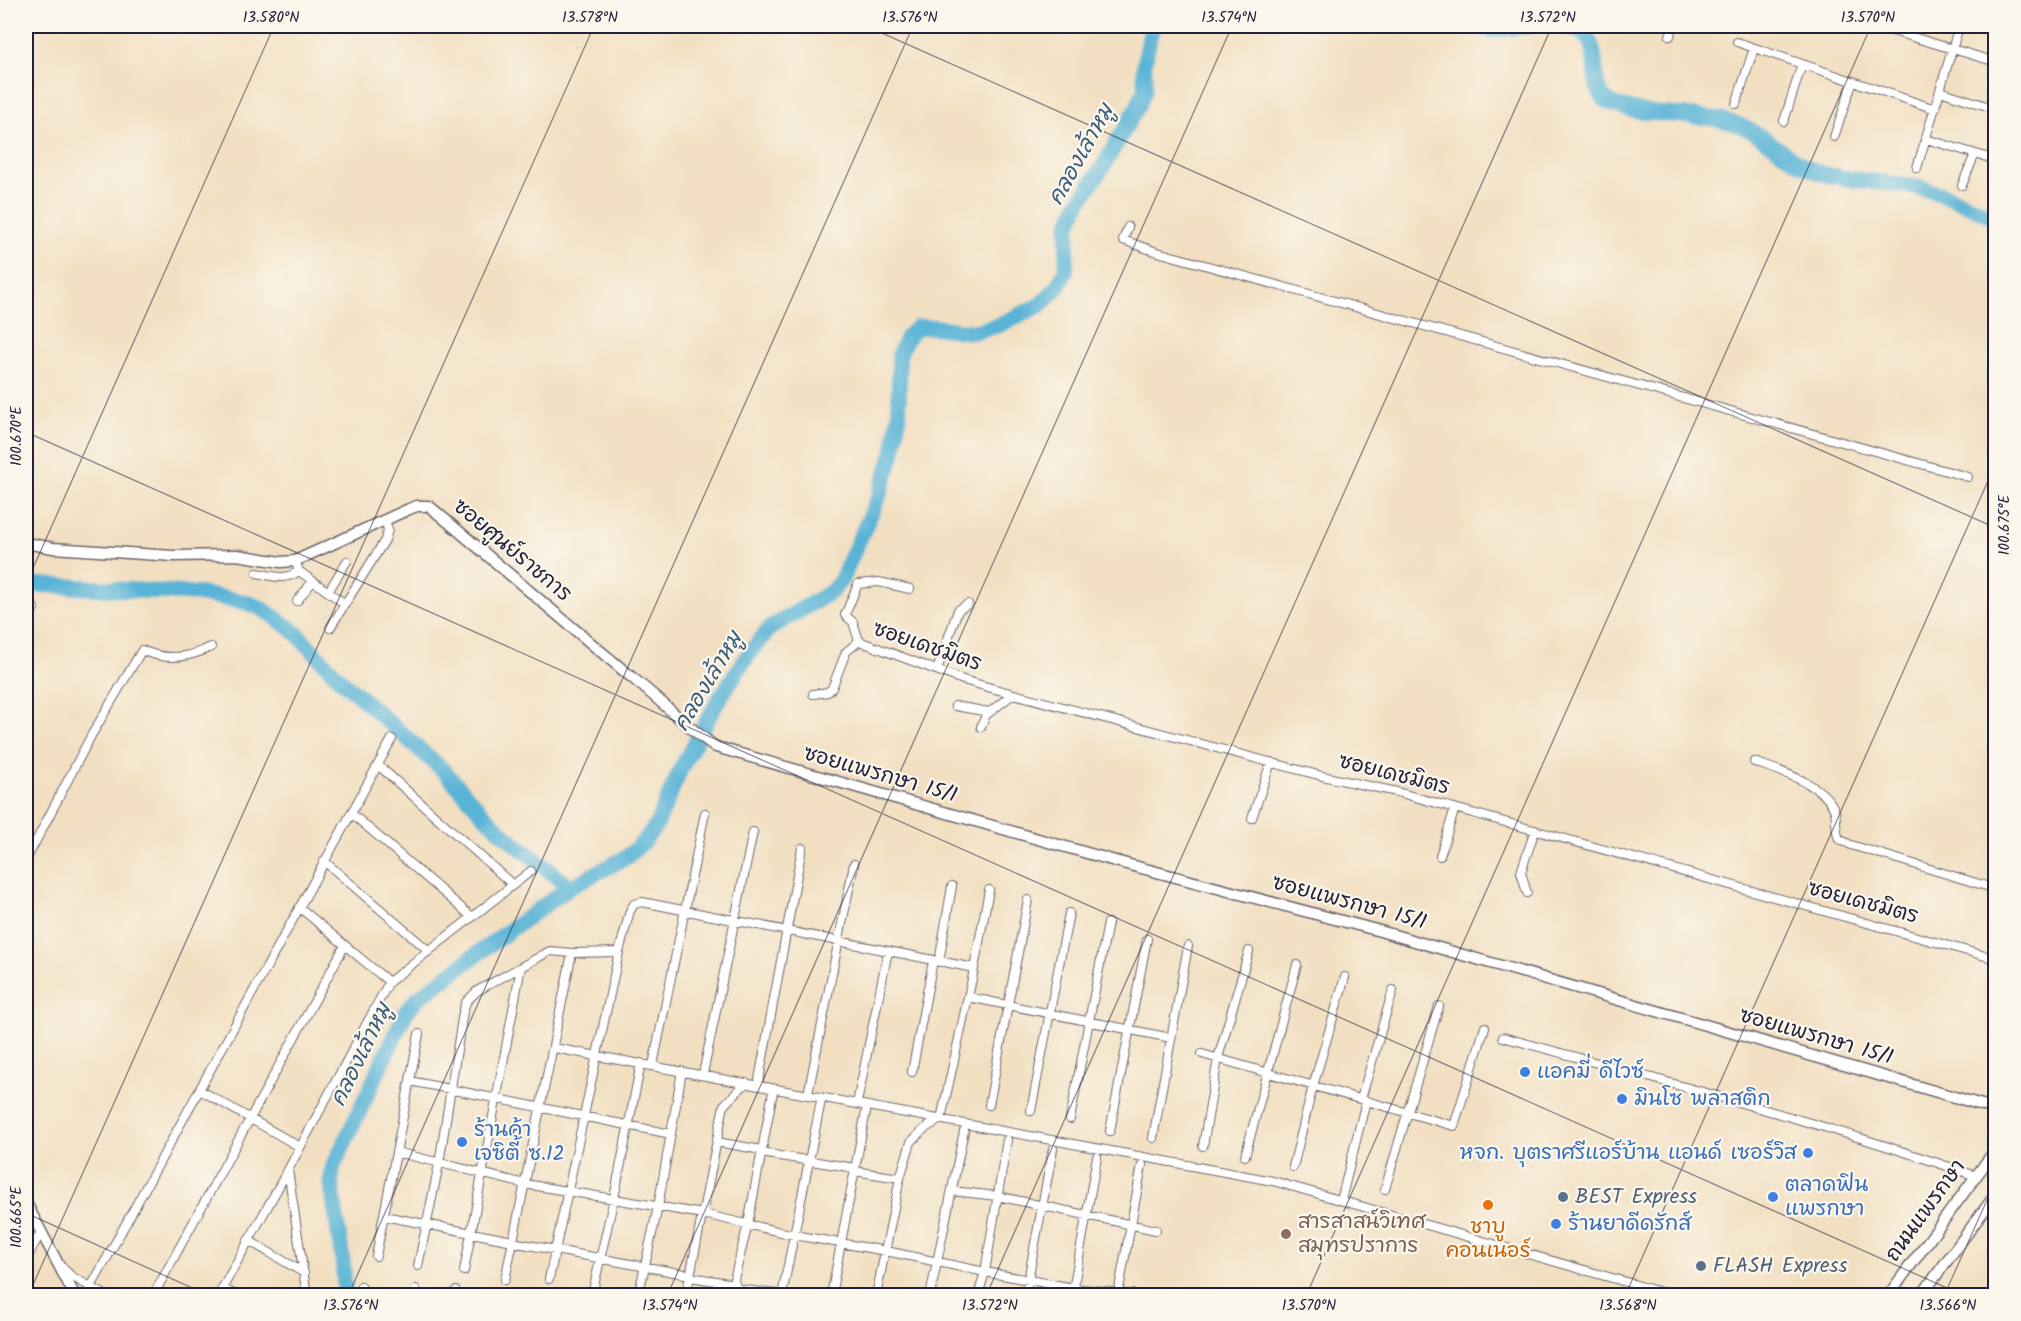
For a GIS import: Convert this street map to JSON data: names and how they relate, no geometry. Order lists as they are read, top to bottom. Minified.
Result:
{"streets":{"street":["ซอยศูนย์ราชการ","ซอยเดชมิตร","ซอยแพรกษา 15/1","ถนนแพรกษา"]},"crossings":[["ซอยศูนย์ราชการ","ซอยแพรกษา 15/1"]],"water":["คลองเล้าหมู"],"places":["แอคมี่ ดีไวซ์","มินโซ พลาสติก","ร้านค้า เจซิตี้ ซ.12","หจก. บุตราศรีแอร์บ้าน แอนด์ เซอร์วิส","BEST Express","ตลาดฟิน แพรกษา","ชาบู คอนเนอร์","ร้านยาดีดรักส์","สารสาสน์วิเทศ สมุทรปราการ","FLASH Express"],"coordinates":["13.580°N","13.578°N","13.576°N","13.574°N","13.572°N","13.570°N","100.670°E","100.675°E","100.665°E","13.568°N","13.566°N"]}
